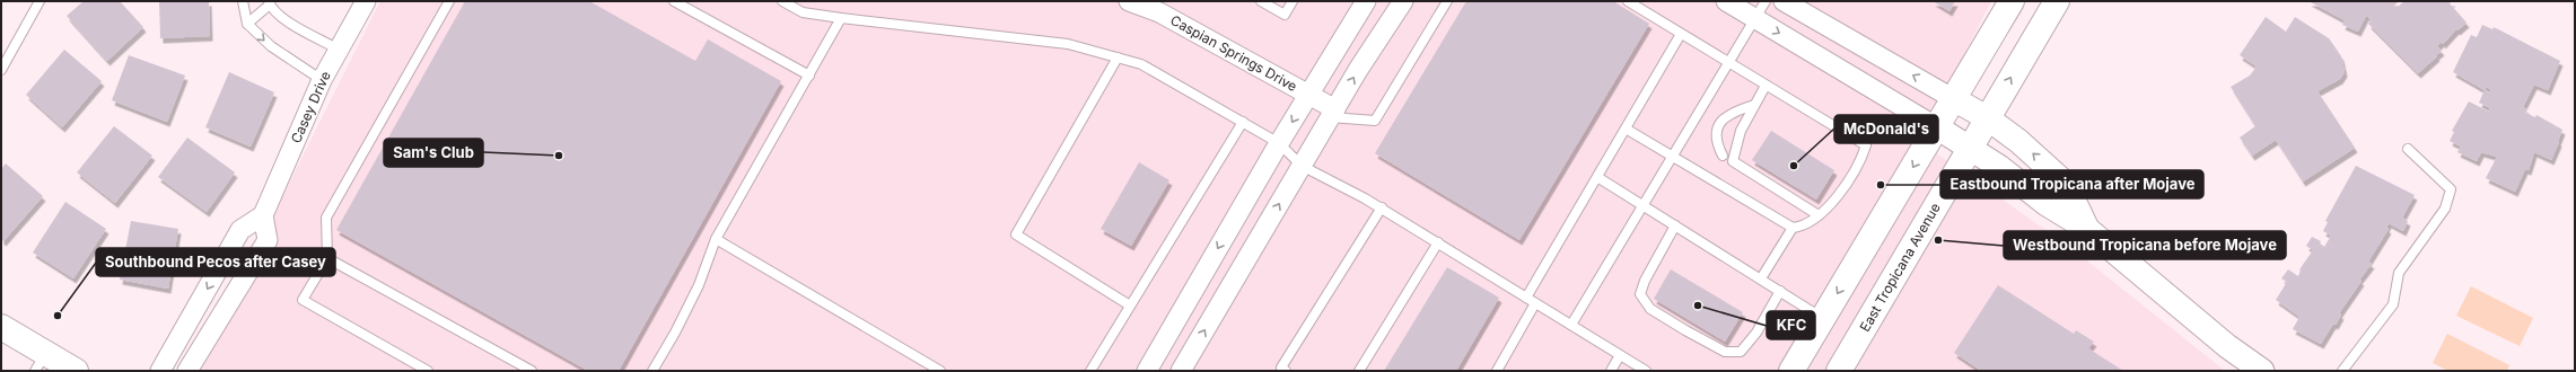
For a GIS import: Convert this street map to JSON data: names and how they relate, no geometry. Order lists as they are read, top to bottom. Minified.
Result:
{"streets":{"main road":["East Tropicana Avenue"],"street":["Caspian Springs Drive","Casey Drive"]},"places":["Sam's Club","McDonald's","Eastbound Tropicana after Mojave","Westbound Tropicana before Mojave","KFC","Southbound Pecos after Casey"]}
